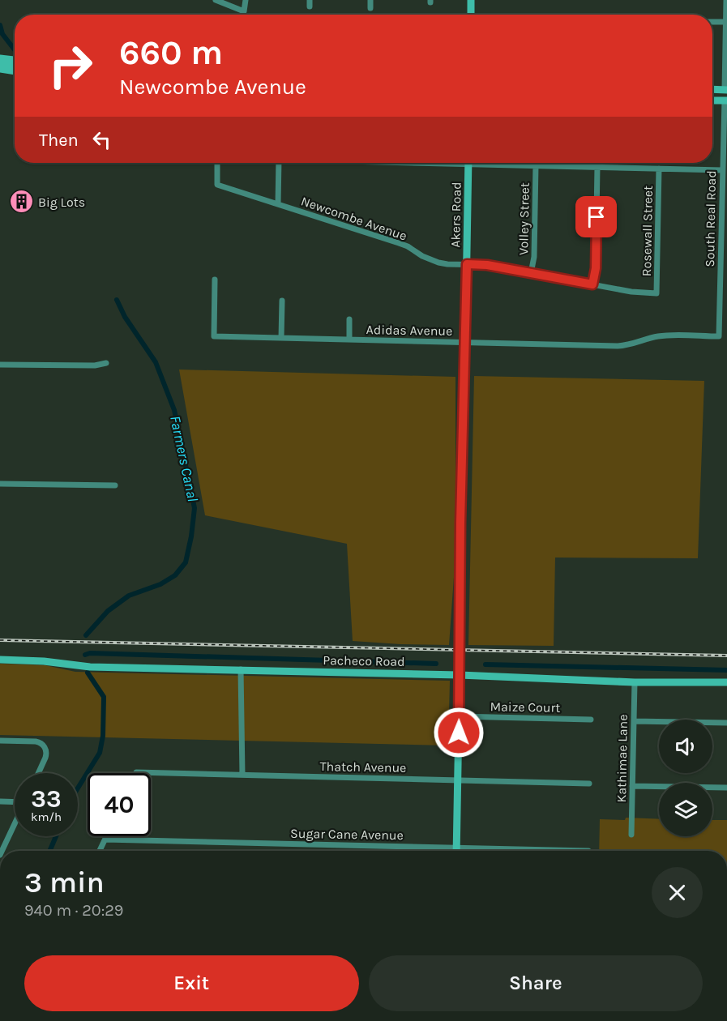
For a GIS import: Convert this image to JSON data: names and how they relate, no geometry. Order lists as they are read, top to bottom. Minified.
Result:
{"streets":{"street":["Akers Road","Newcombe Avenue","Volley Street","South Real Road","Rosewall Street","Adidas Avenue","Pacheco Road","Maize Court","Kathimae Lane","Thatch Avenue","Sugar Cane Avenue"]},"crossings":[["Akers Road","Newcombe Avenue"],["Akers Road","Adidas Avenue"],["Akers Road","Pacheco Road"],["Akers Road","Maize Court"],["Akers Road","Thatch Avenue"],["Akers Road","Sugar Cane Avenue"],["Newcombe Avenue","Volley Street"],["Newcombe Avenue","Rosewall Street"],["South Real Road","Adidas Avenue"],["Pacheco Road","Kathimae Lane"]],"water":["Farmers Canal"],"places":{"building":["Big Lots"]},"page":{"turn":["660 m","Newcombe Avenue"],"then":"Then","speed":"33 km/h","limit":"40","heading":["3 min","940 m · 20:29"],"buttons":["Exit","Share"]}}
